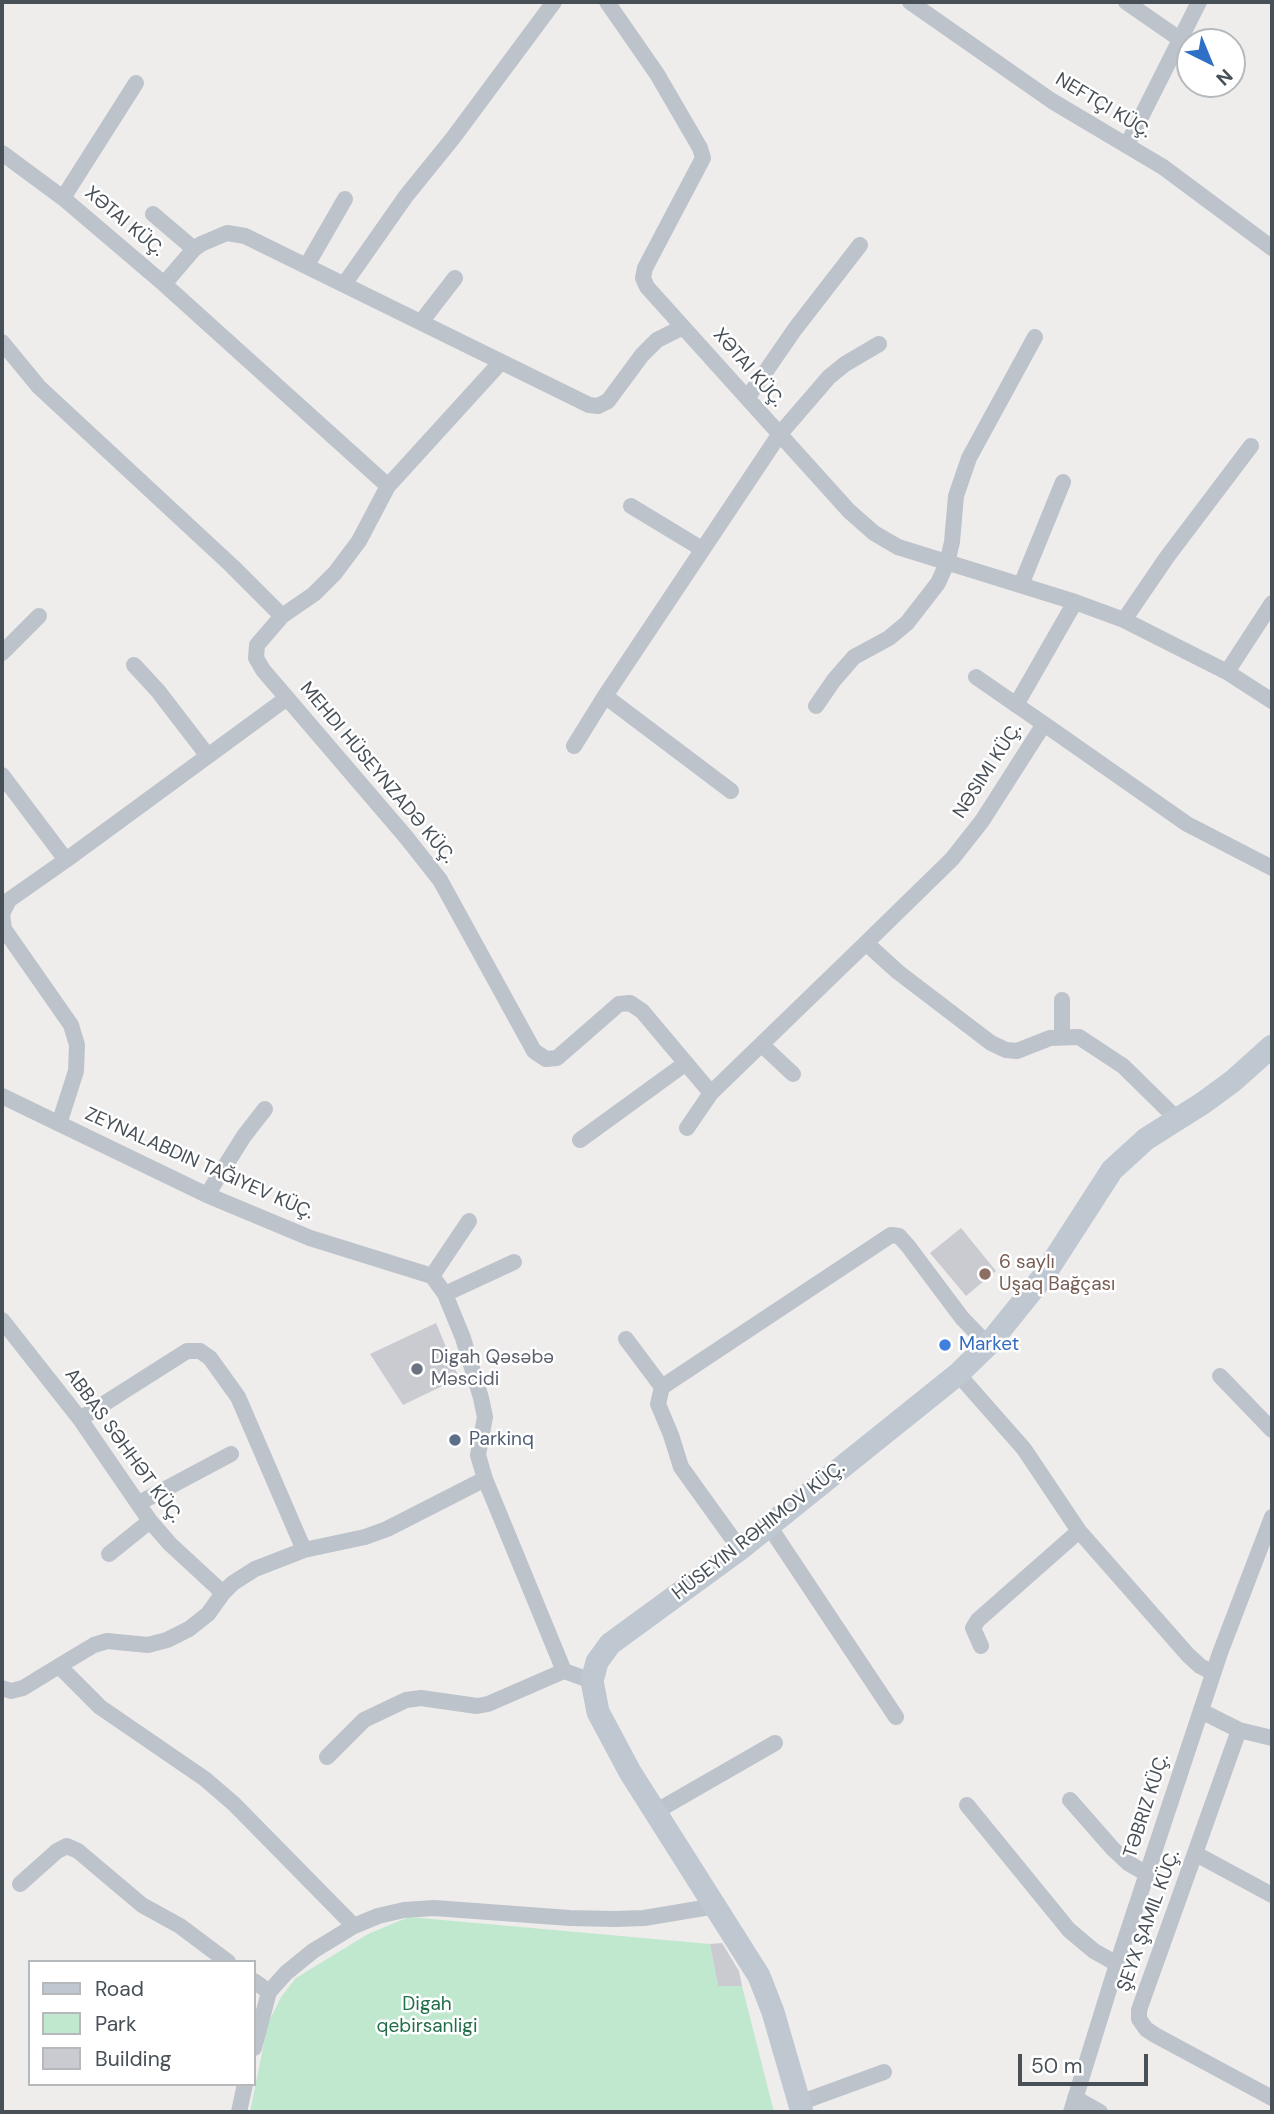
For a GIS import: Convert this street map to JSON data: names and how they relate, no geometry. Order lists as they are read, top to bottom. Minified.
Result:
{"streets":{"main road":["HÜSEYIN RƏHIMOV KÜÇ."],"street":["NEFTÇI KÜÇ.","XƏTAI KÜÇ.","NƏSIMI KÜÇ.","MEHDI HÜSEYNZADƏ KÜÇ.","ABBAS SƏHHƏT KÜÇ.","TƏBRIZ KÜÇ.","ŞEYX ŞAMIL KÜÇ."]},"crossings":[["XƏTAI KÜÇ.","MEHDI HÜSEYNZADƏ KÜÇ."]],"parks":["Digah qebirsanligi"],"places":["6 saylı Uşaq Bağçası","Market","Digah Qəsəbə Məscidi","Parkinq"],"legend":["Road","Park","Building"],"scale_bar":"50 m","north":"bottom right"}
